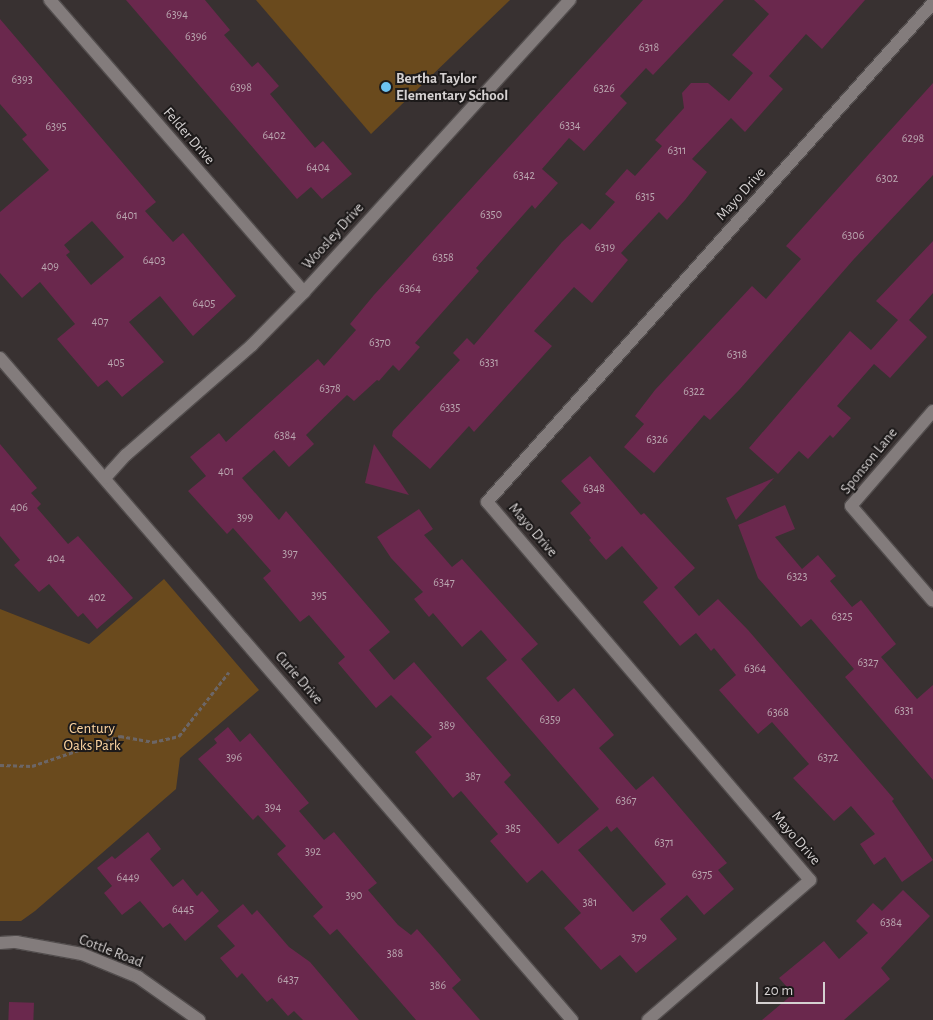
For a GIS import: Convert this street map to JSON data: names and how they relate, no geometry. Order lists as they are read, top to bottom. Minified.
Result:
{"streets":{"street":["Felder Drive","Mayo Drive","Woosley Drive","Sponson Lane","Curie Drive","Cottle Road"]},"crossings":[["Felder Drive","Woosley Drive"],["Woosley Drive","Curie Drive"]],"parks":["Century Oaks Park"],"places":["Bertha Taylor Elementary School"],"house_numbers":["6394","6396","6318","6393","6398","6326","6334","6395","6402","6298","6311","6404","6342","6302","6315","6350","6401","6306","6319","6358","6403","409","6364","6405","407","6370","6318","405","6331","6378","6322","6335","6384","6326","401","6348","406","399","397","404","6323","6347","395","402","6325","6327","6364","6331","6368","6359","389","396","6372","387","6367","394","385","6371","392","6375","6449","390","381","6445","6384","379","388","6437","386"],"scale_bar":"20 m"}
